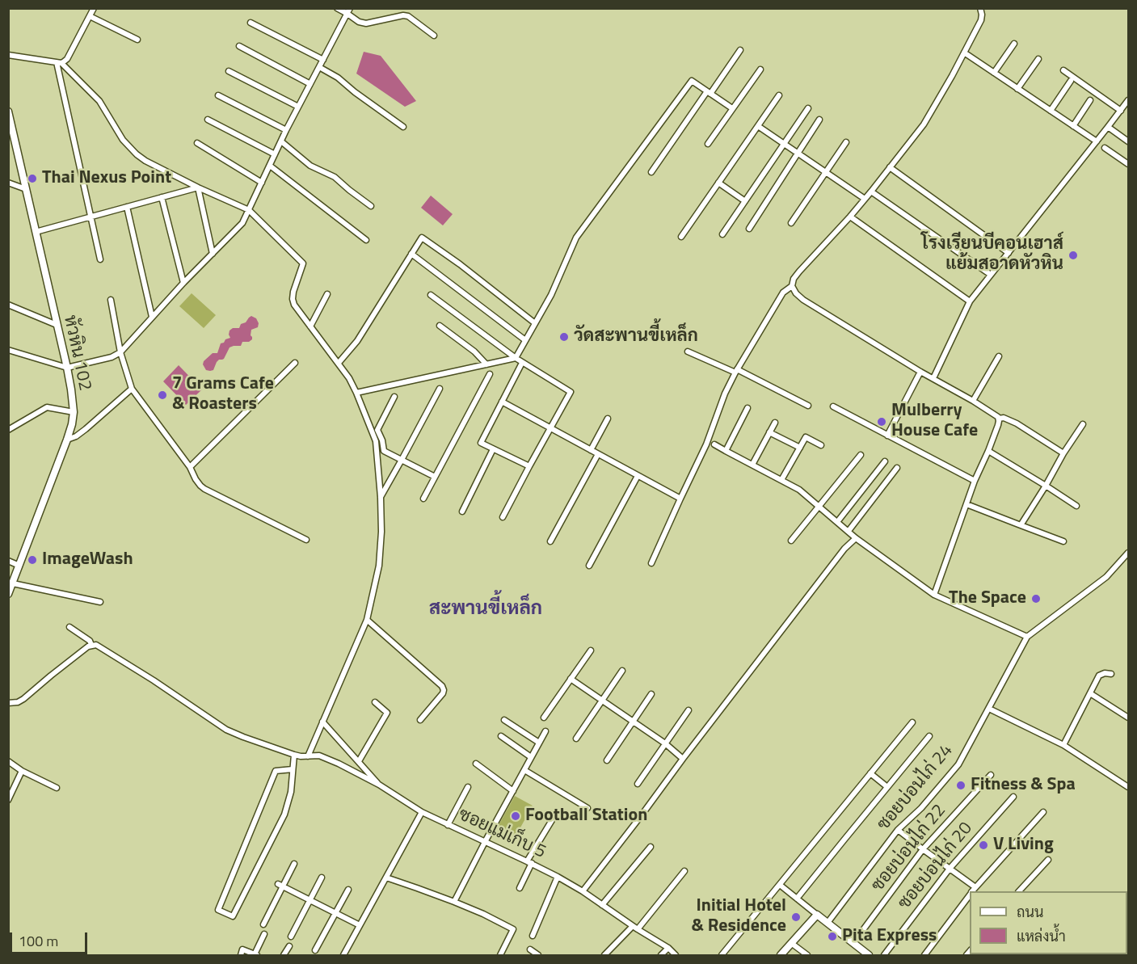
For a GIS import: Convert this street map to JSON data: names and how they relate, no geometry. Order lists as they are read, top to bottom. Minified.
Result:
{"streets":{"street":["หัวหิน 102","ซอยบ่อนไก่ 24","ซอยแม่เก็บ 5","ซอยบ่อนไก่ 22","ซอยบ่อนไก่ 20"]},"districts":["สะพานขี้เหล็ก"],"places":["Thai Nexus Point","โรงเรียนบีคอนเฮาส์ แย้มสอาดหัวหิน","วัดสะพานขี้เหล็ก","7 Grams Cafe & Roasters","Mulberry House Cafe","ImageWash","The Space","Fitness & Spa","Football Station","V Living","Initial Hotel & Residence","Pita Express"],"legend":["ถนน","แหล่งน้ำ"],"scale_bar":"100 m"}
